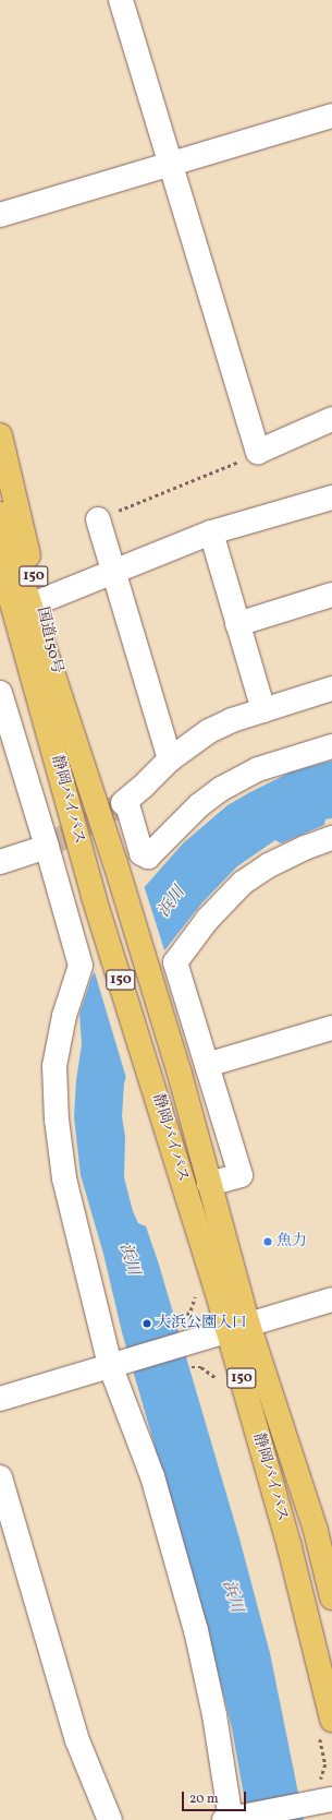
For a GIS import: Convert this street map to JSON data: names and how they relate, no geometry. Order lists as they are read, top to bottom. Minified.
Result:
{"streets":{"highway":["150","国道150号","静岡バイパス"]},"crossings":[["国道150号","静岡バイパス"]],"water":["浜川"],"places":["魚力","大浜公園入口"],"scale_bar":"20 m"}
